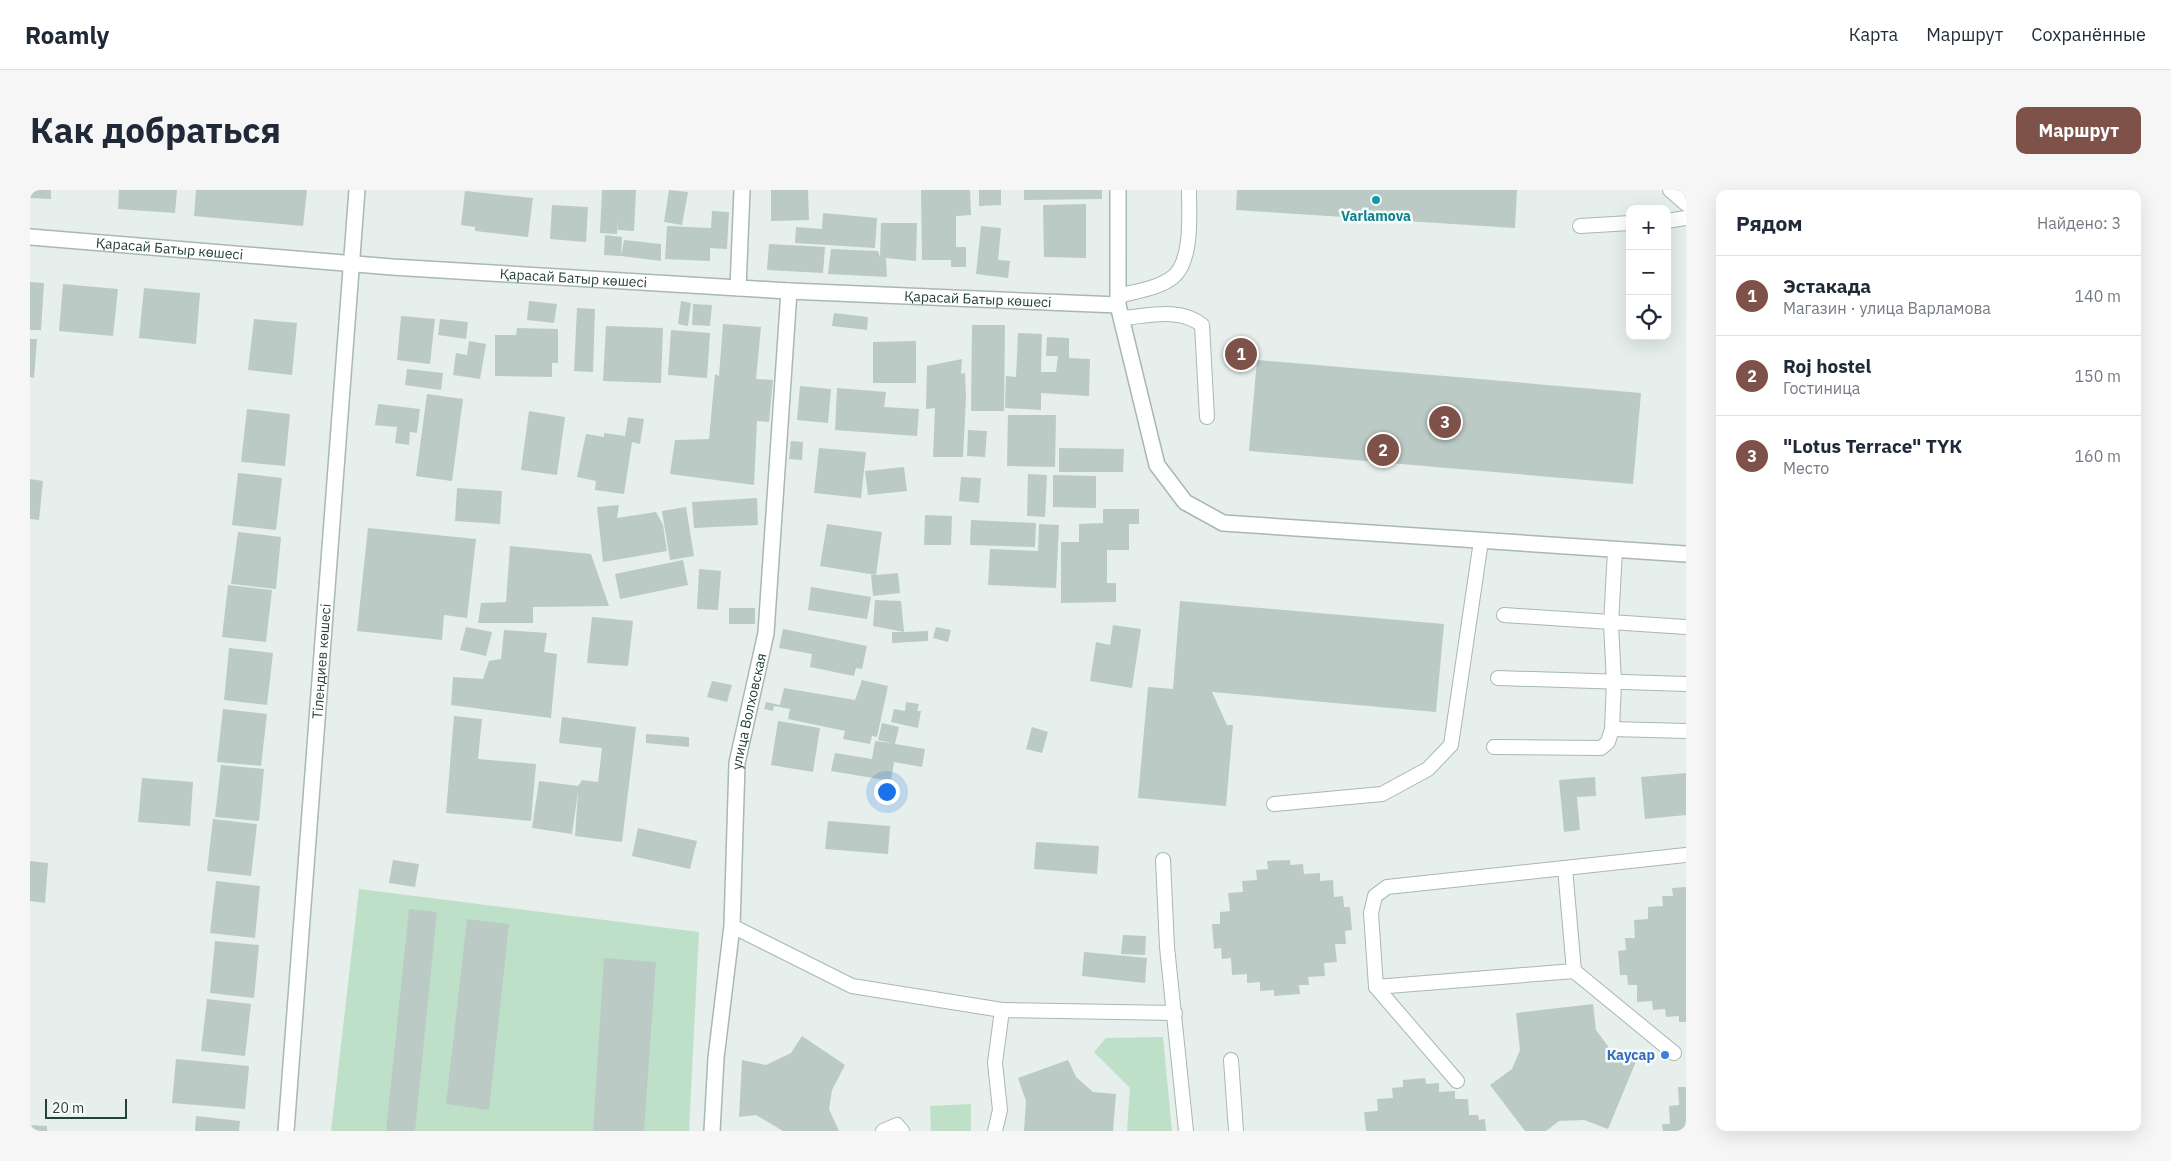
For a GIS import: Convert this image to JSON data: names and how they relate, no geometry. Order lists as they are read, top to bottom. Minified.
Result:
{"streets":{"street":["Қарасай Батыр көшесі","Тілендиев көшесі","улица Волховская"]},"crossings":[["Қарасай Батыр көшесі","Тілендиев көшесі"],["Қарасай Батыр көшесі","улица Волховская"]],"places":["Varlamova","Каусар"],"scale_bar":"20 m","page":{"header":"Roamly","nav":["Карта","Маршрут","Сохранённые"],"title":"Как добраться","buttons":"Маршрут","heading":["Рядом","Найдено: 3"],"map_buttons":["+","−"],"list":[{"mark":"1","name":"Эстакада","note":"Магазин · улица Варламова","value":"140 m"},{"mark":"2","name":"Roj hostel","note":"Гостиница","value":"150 m"},{"mark":"3","name":"\"Lotus Terrace\" ТҮК","note":"Место","value":"160 m"}],"pins":["1","3","2"],"scale":"20 m"}}
